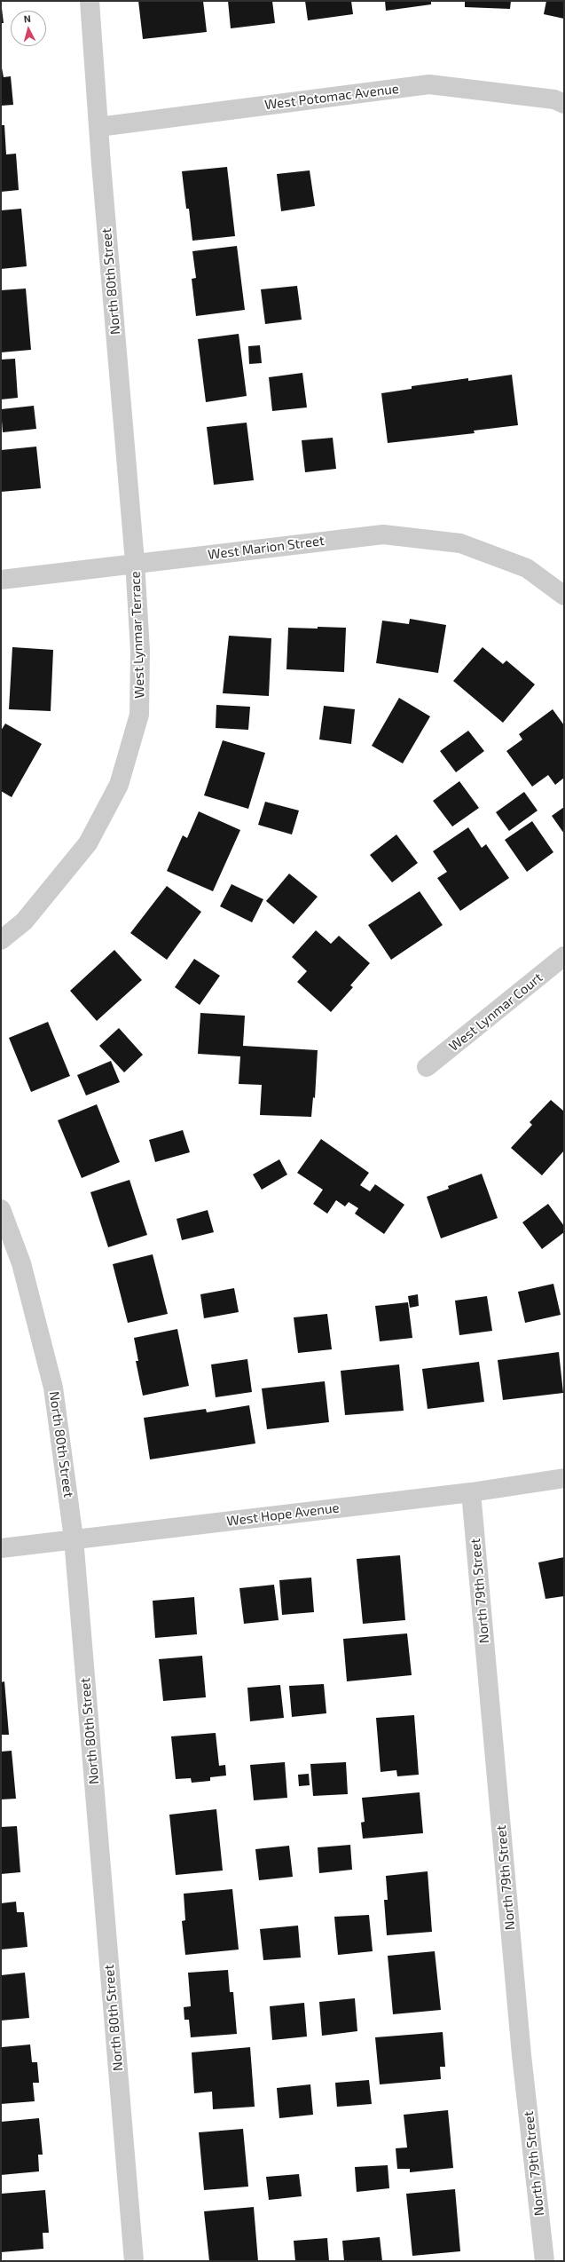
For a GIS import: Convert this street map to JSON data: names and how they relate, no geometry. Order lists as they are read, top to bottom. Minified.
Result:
{"streets":{"street":["West Potomac Avenue","North 80th Street","West Marion Street","West Lynmar Terrace","West Lynmar Court","West Hope Avenue","North 79th Street"]},"crossings":[["West Potomac Avenue","North 80th Street"],["North 80th Street","West Marion Street"],["North 80th Street","West Lynmar Terrace"],["North 80th Street","West Hope Avenue"],["West Marion Street","West Lynmar Terrace"],["West Hope Avenue","North 79th Street"]],"north":"top"}
